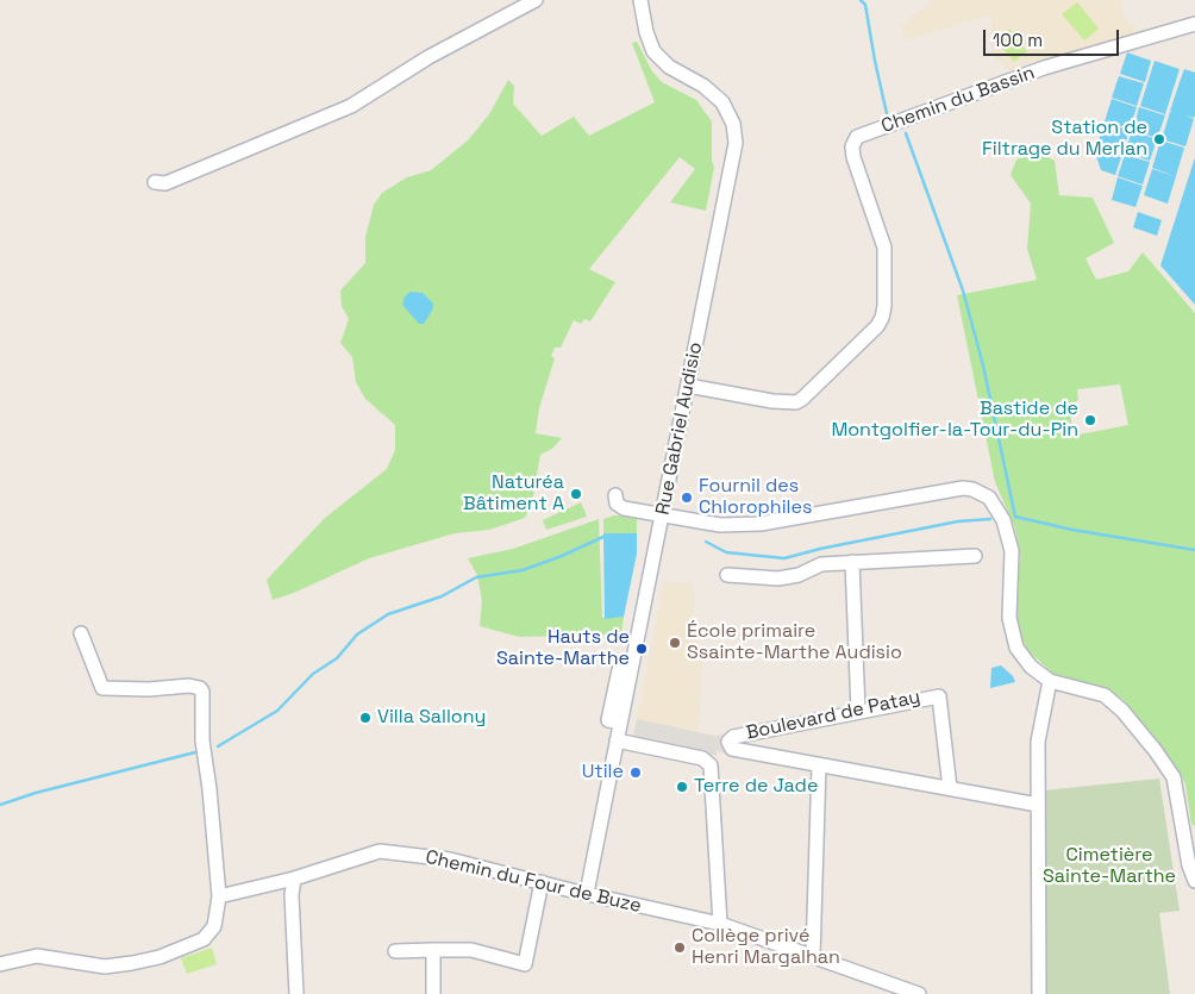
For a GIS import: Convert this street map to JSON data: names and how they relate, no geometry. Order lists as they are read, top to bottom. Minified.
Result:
{"streets":{"street":["Chemin du Bassin","Rue Gabriel Audisio","Boulevard de Patay","Chemin du Four de Buze"]},"crossings":[["Chemin du Bassin","Rue Gabriel Audisio"],["Rue Gabriel Audisio","Chemin du Four de Buze"]],"parks":["Cimetière Sainte-Marthe"],"places":["Station de Filtrage du Merlan","Bastide de Montgolfier-la-Tour-du-Pin","Naturéa Bâtiment A","Fournil des Chlorophiles","École primaire Ssainte-Marthe Audisio","Hauts de Sainte-Marthe","Villa Sallony","Utile","Terre de Jade","Collège privé Henri Margalhan"],"scale_bar":"100 m"}
